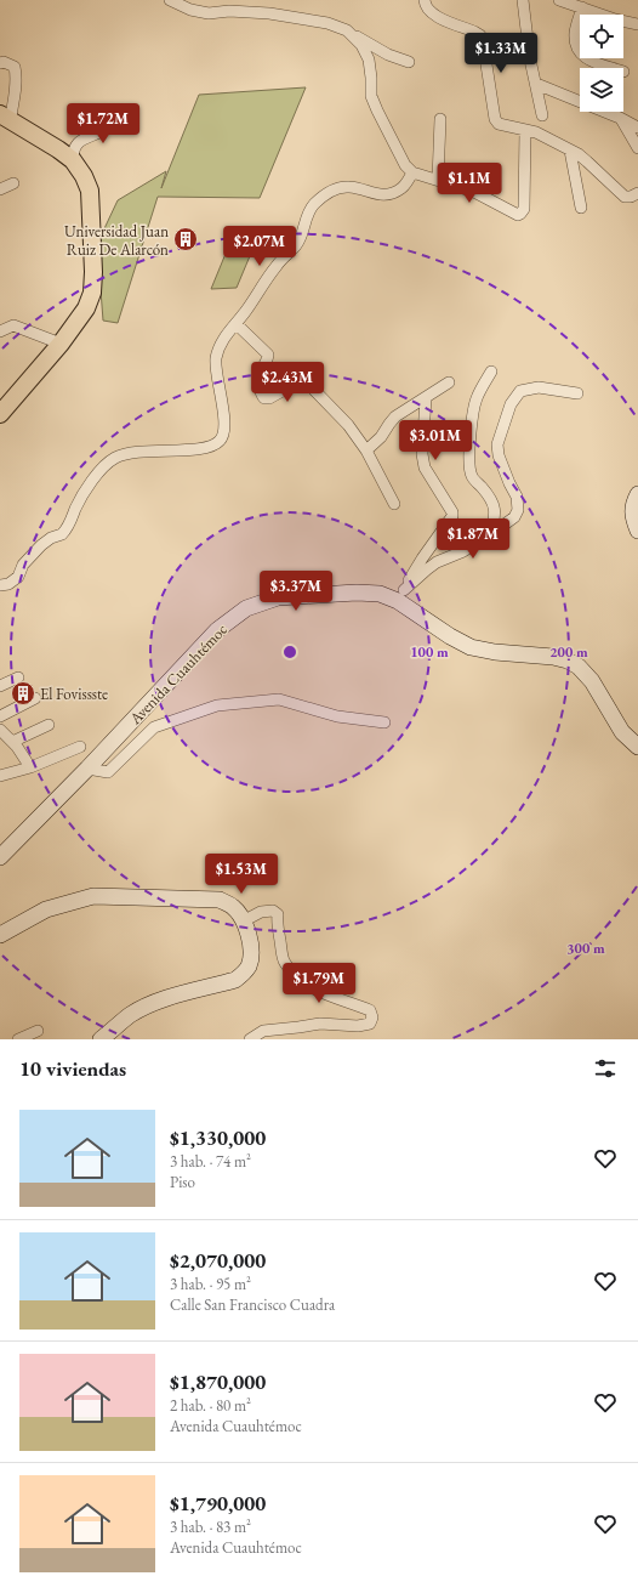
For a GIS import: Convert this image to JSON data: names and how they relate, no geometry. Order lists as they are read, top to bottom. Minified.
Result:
{"streets":{"main road":["Avenida Cuauhtémoc"]},"places":{"building":["Universidad Juan Ruiz De Alarcón","El Fovissste"]},"page":{"price":["$1.33M","$1.72M","$1.1M","$2.07M","$2.43M","$3.01M","$1.87M","$3.37M","$1.53M","$1.79M"],"heading":"10 viviendas","list":[{"name":"$1,330,000","note":"3 hab. · 74 m² · Piso"},{"name":"$2,070,000","note":"3 hab. · 95 m² · Calle San Francisco Cuadra"},{"name":"$1,870,000","note":"2 hab. · 80 m² · Avenida Cuauhtémoc"},{"name":"$1,790,000","note":"3 hab. · 83 m² · Avenida Cuauhtémoc"}]},"rings":["100 m","200 m","300 m"]}
